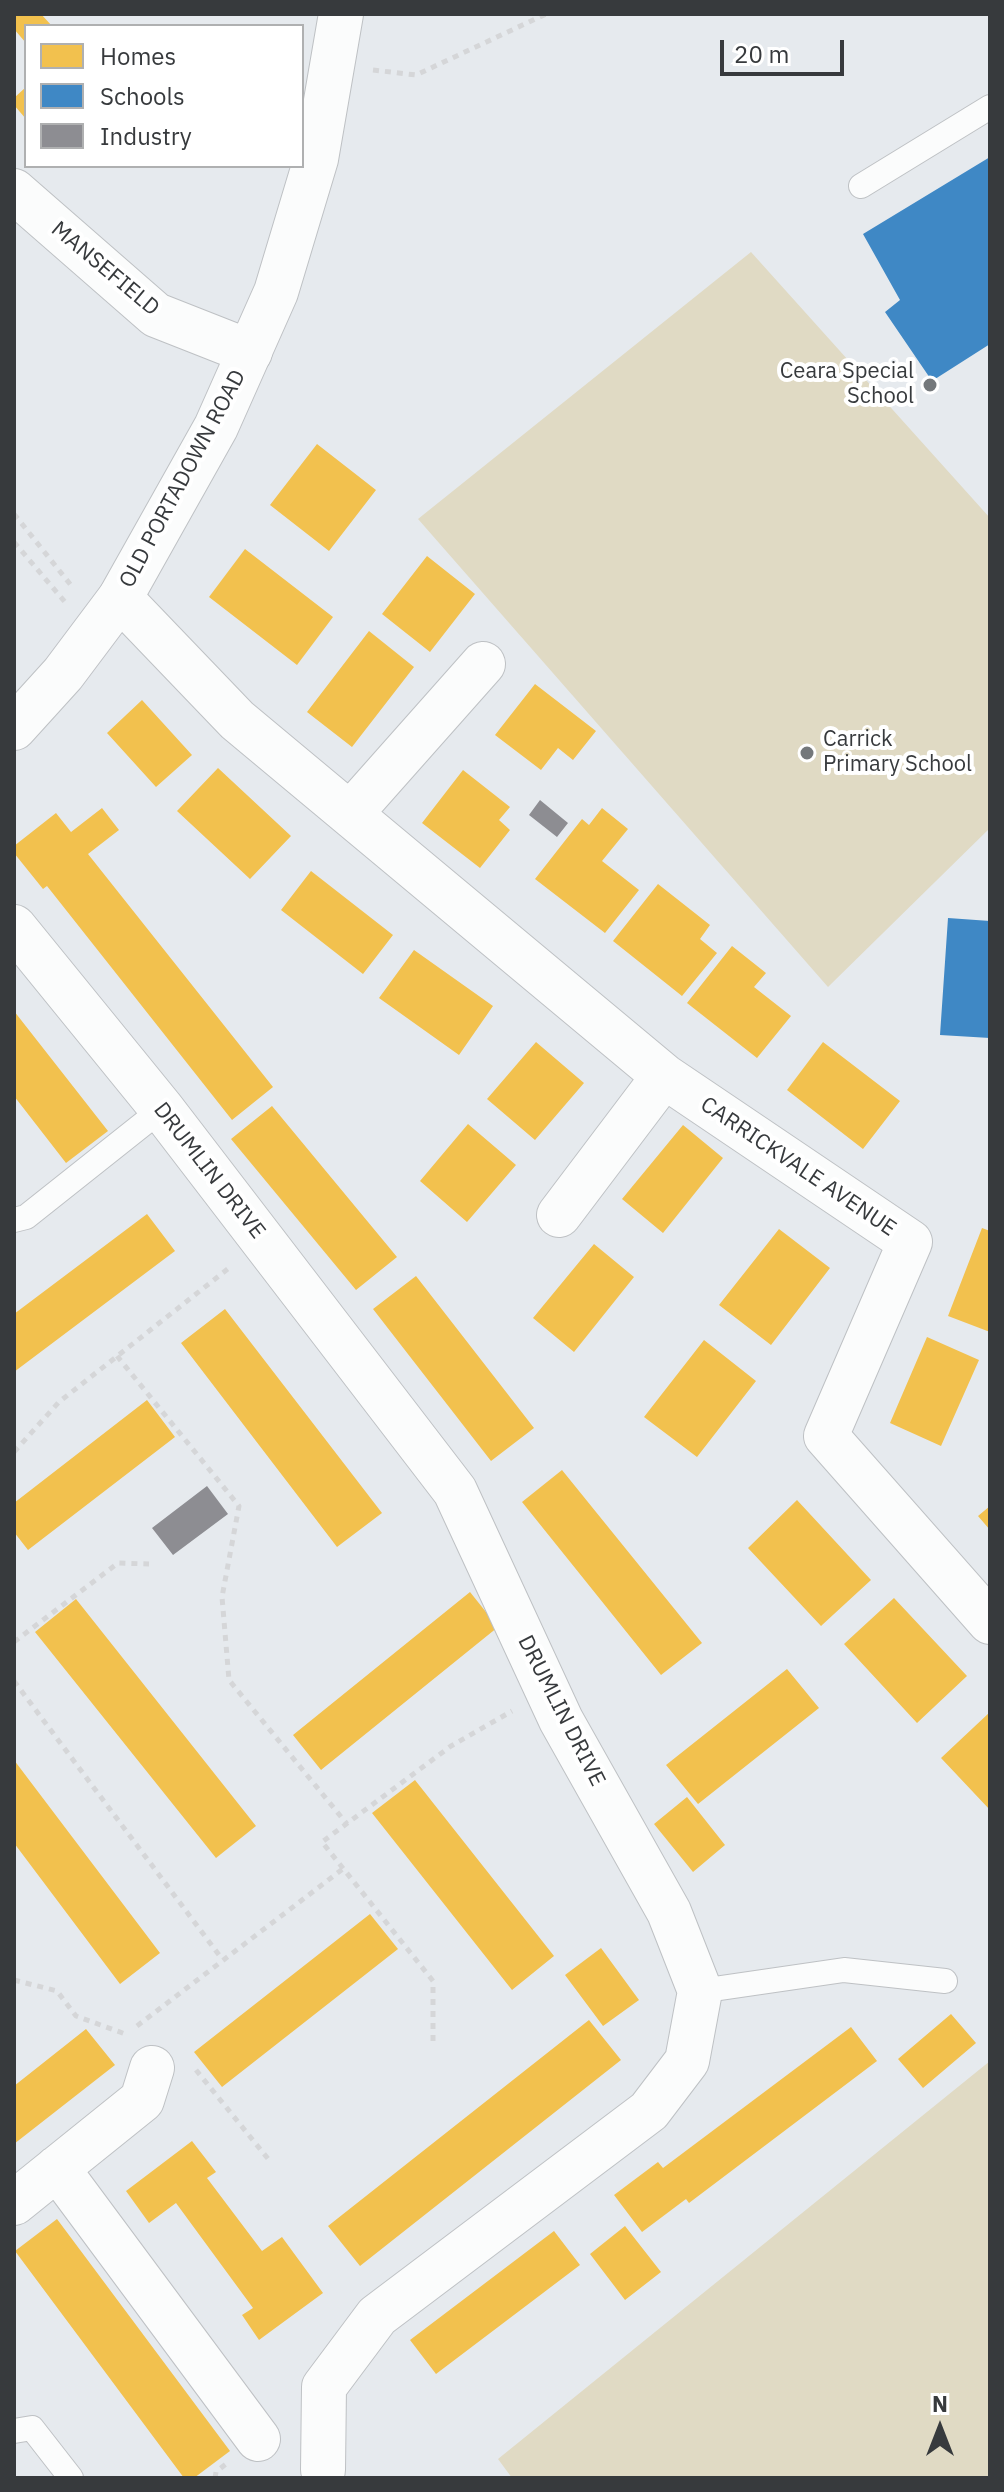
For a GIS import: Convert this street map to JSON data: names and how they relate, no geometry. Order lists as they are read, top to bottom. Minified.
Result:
{"streets":{"street":["MANSEFIELD","OLD PORTADOWN ROAD","CARRICKVALE AVENUE","DRUMLIN DRIVE"]},"crossings":[["MANSEFIELD","OLD PORTADOWN ROAD"],["OLD PORTADOWN ROAD","CARRICKVALE AVENUE"]],"places":["Ceara Special School","Carrick Primary School"],"legend":["Homes","Schools","Industry"],"scale_bar":"20 m","north":"top"}
